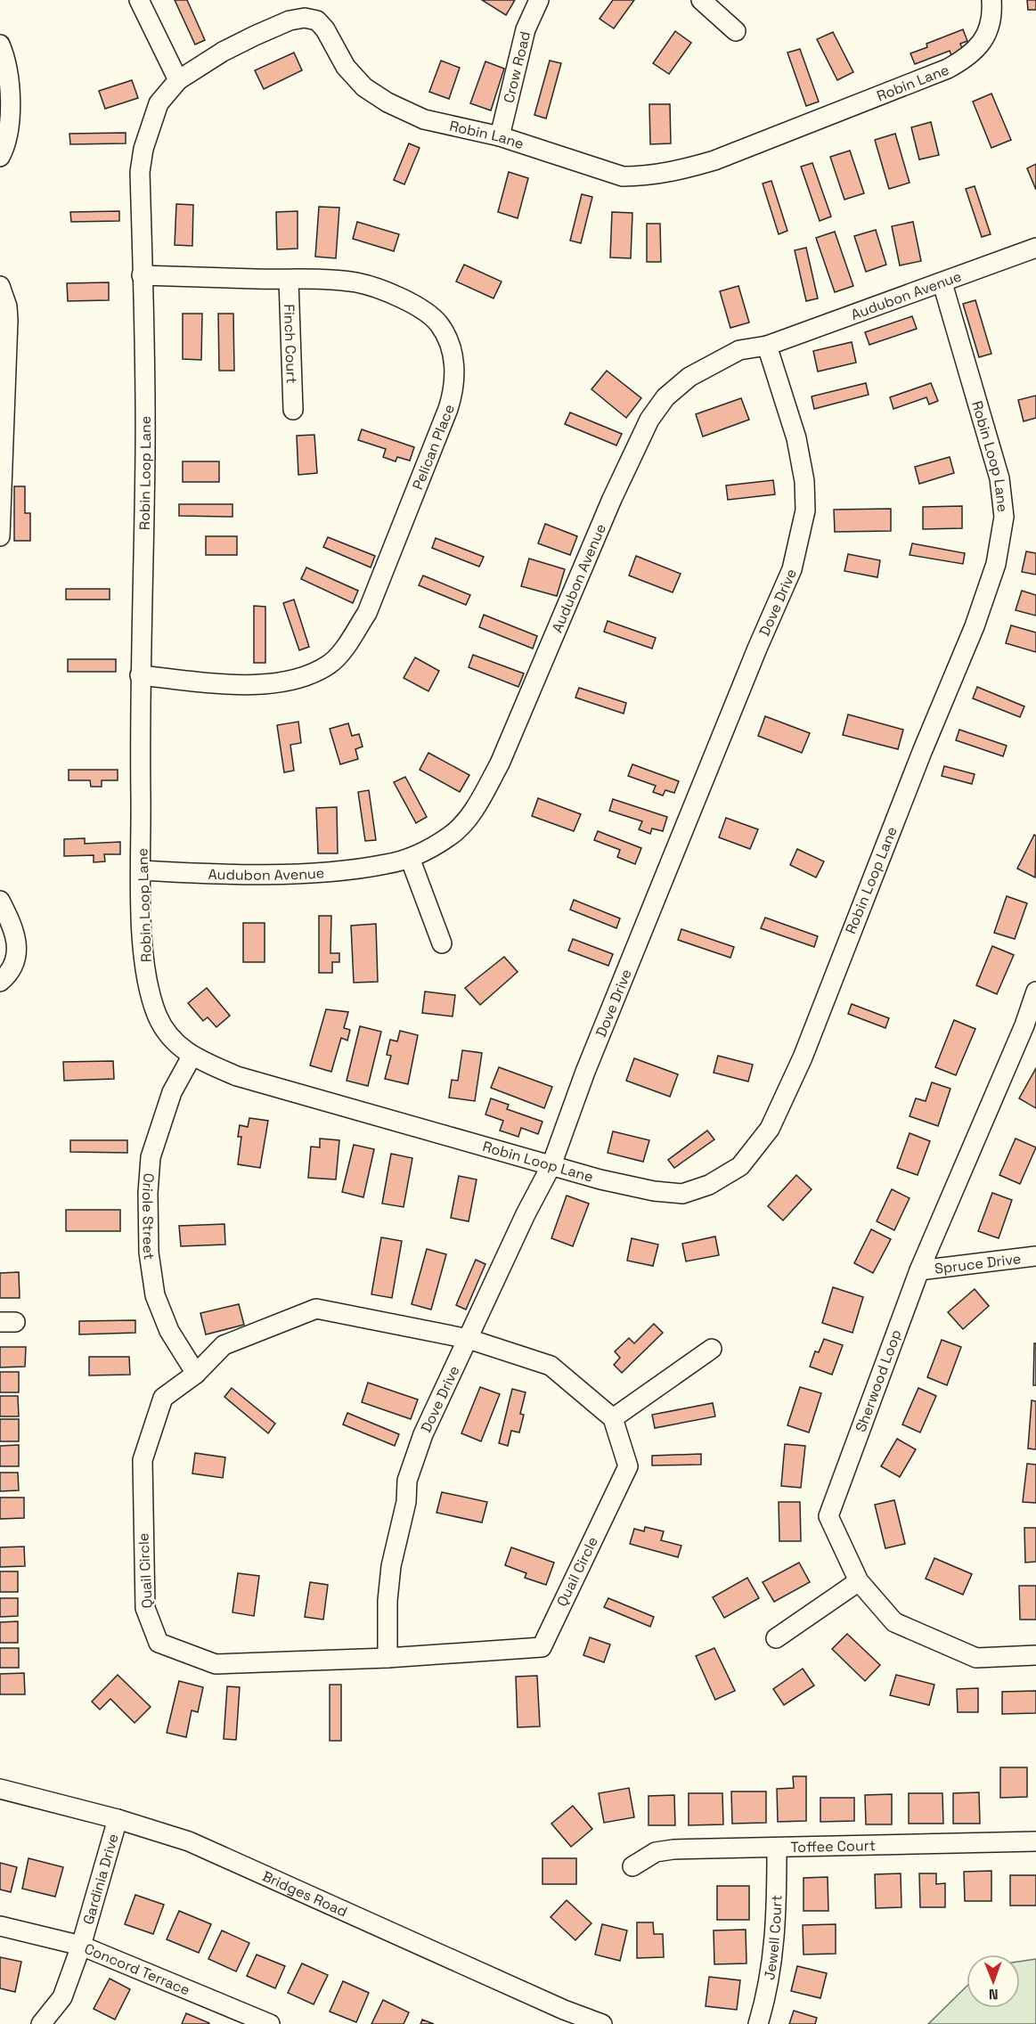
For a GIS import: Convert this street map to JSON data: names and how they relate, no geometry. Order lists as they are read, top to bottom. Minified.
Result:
{"streets":{"street":["Crow Road","Robin Lane","Audubon Avenue","Finch Court","Pelican Place","Robin Loop Lane","Dove Drive","Oriole Street","Spruce Drive","Sherwood Loop","Quail Circle","Toffee Court","Gardinia Drive","Bridges Road","Jewell Court","Concord Terrace"]},"crossings":[["Crow Road","Robin Lane"],["Robin Lane","Pelican Place"],["Robin Lane","Robin Loop Lane"],["Audubon Avenue","Robin Loop Lane"],["Audubon Avenue","Dove Drive"],["Finch Court","Pelican Place"],["Pelican Place","Robin Loop Lane"],["Robin Loop Lane","Dove Drive"],["Robin Loop Lane","Oriole Street"],["Dove Drive","Quail Circle"],["Oriole Street","Quail Circle"],["Spruce Drive","Sherwood Loop"],["Toffee Court","Jewell Court"],["Gardinia Drive","Bridges Road"],["Gardinia Drive","Concord Terrace"]],"north":"bottom"}
